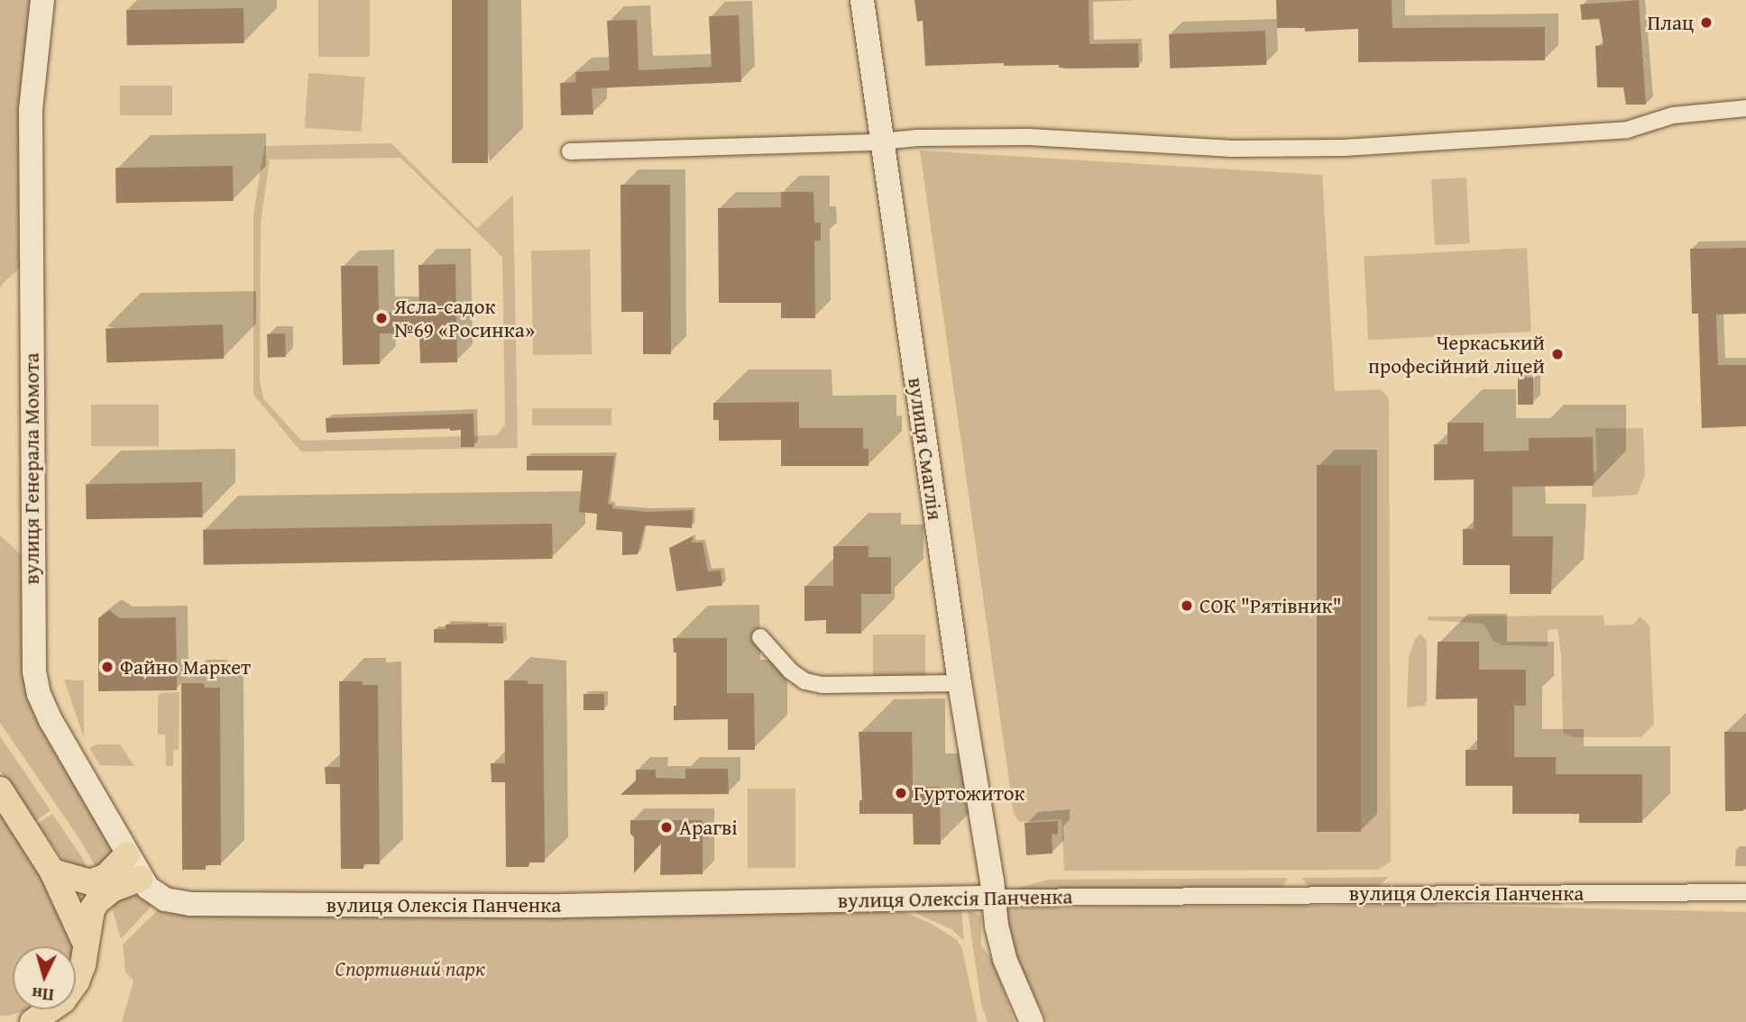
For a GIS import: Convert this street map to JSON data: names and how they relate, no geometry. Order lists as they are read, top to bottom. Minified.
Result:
{"streets":{"street":["вулиця Смаглія","вулиця Генерала Момота","вулиця Олексія Панченка"]},"crossings":[["вулиця Смаглія","вулиця Олексія Панченка"],["вулиця Генерала Момота","вулиця Олексія Панченка"]],"parks":["Спортивний парк"],"places":["Плац","Ясла-садок №69 «Росинка»","Черкаський професійний ліцей","СОК \"Рятівник\"","Файно Маркет","Гуртожиток","Арагві"],"north":"bottom"}
